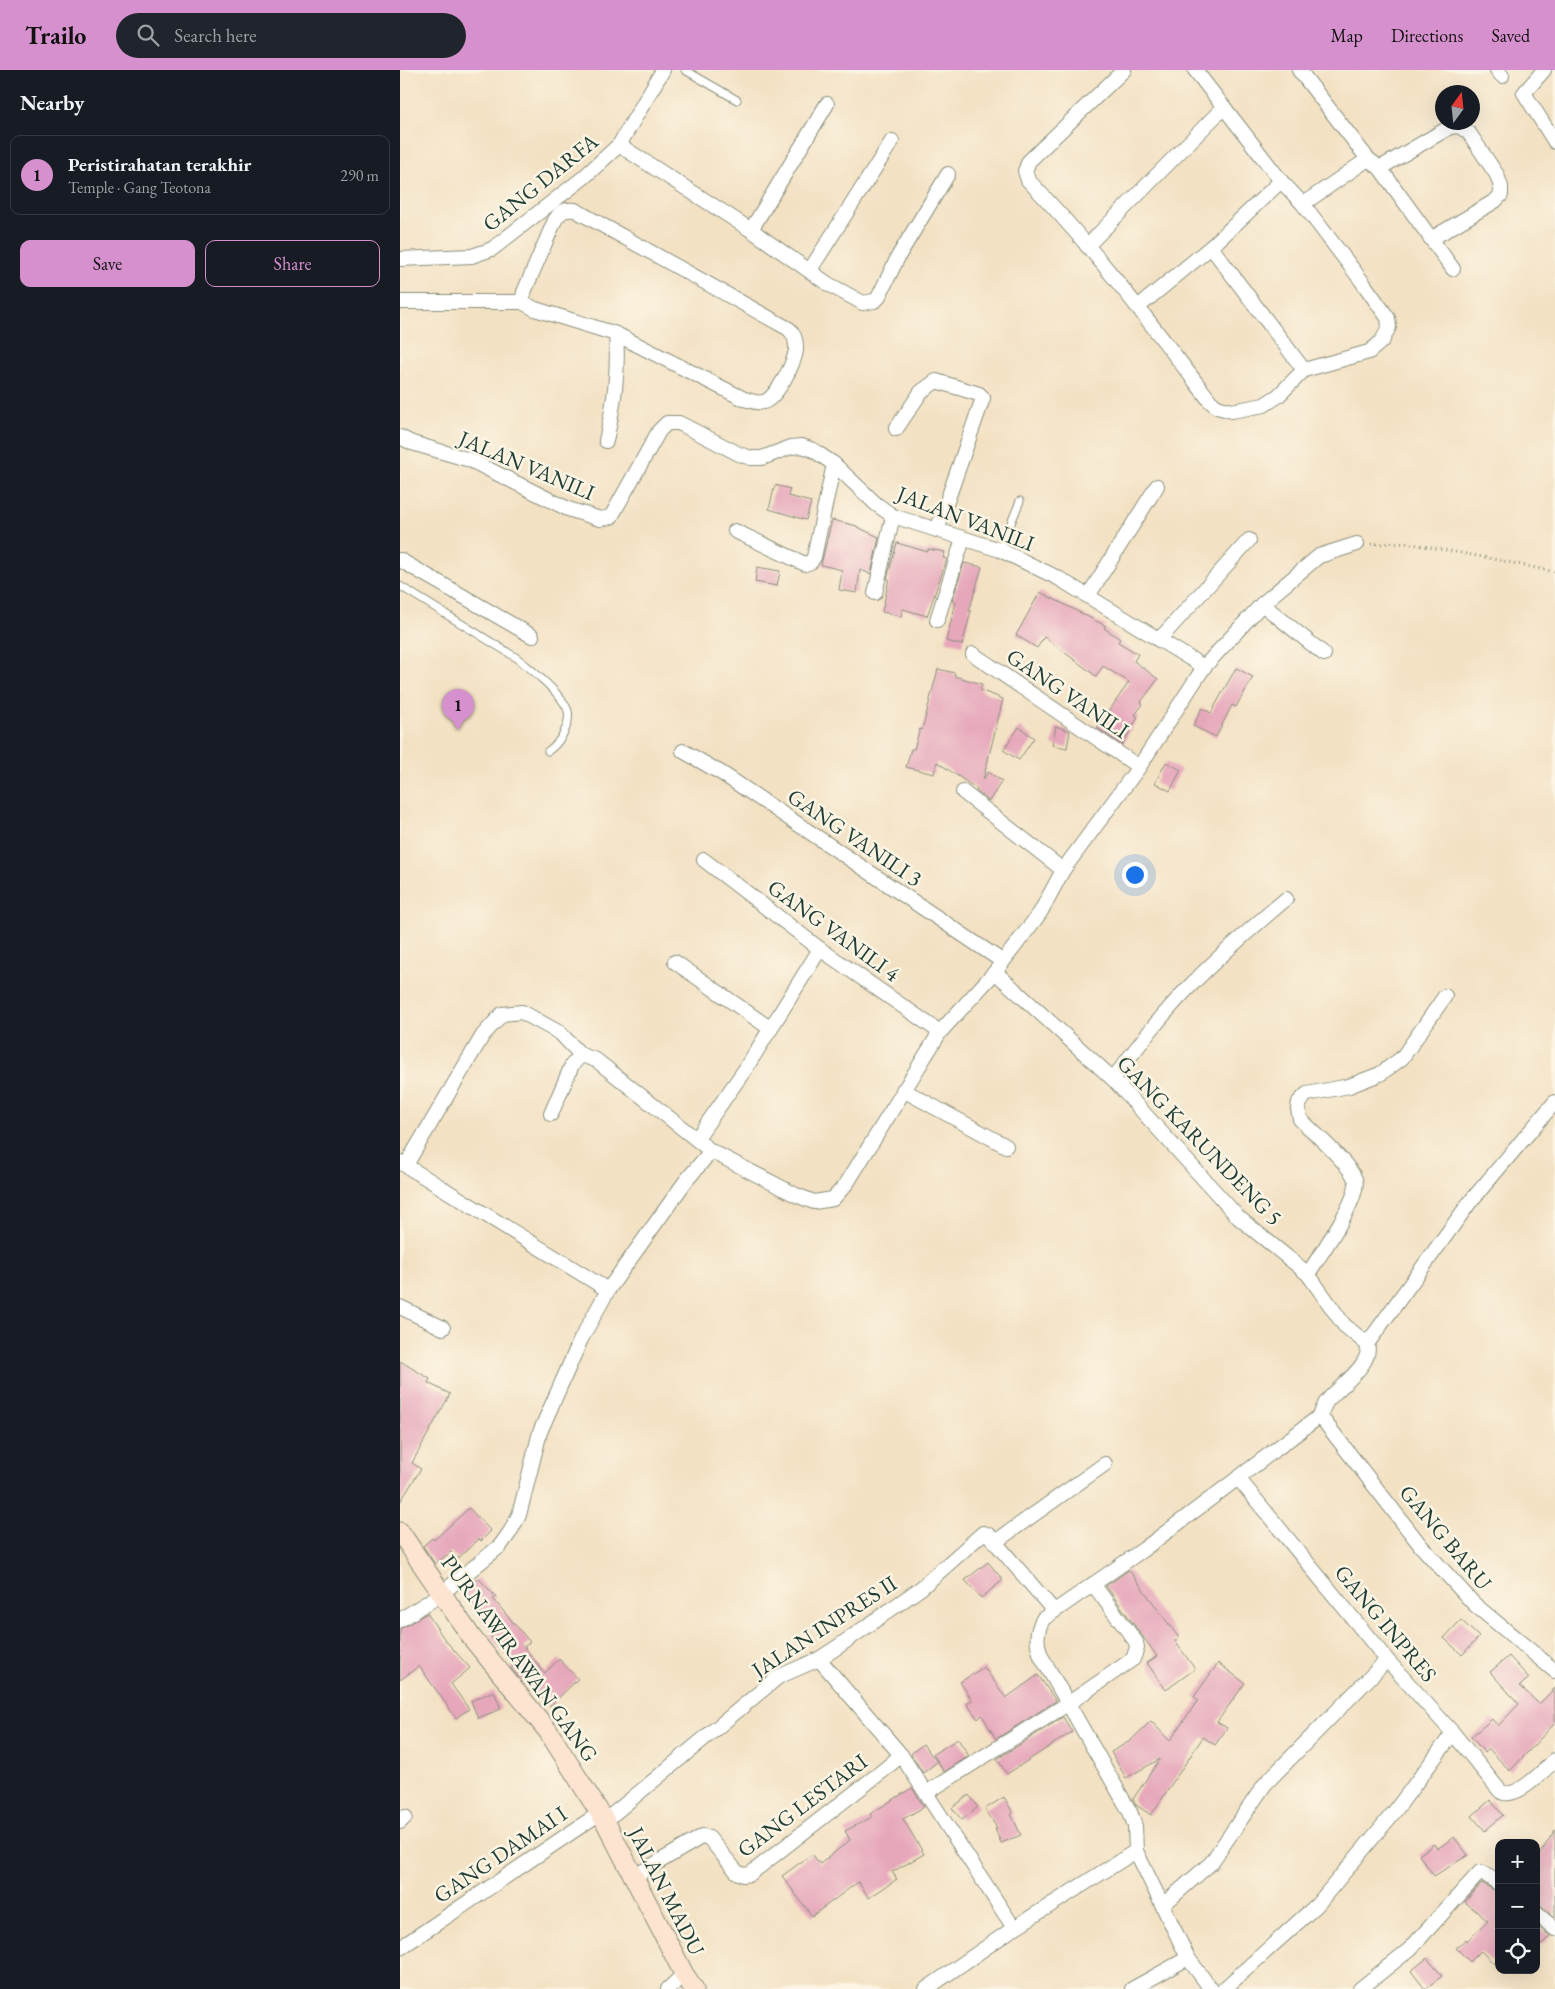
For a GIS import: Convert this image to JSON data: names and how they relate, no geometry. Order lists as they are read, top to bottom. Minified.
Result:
{"streets":{"street":["GANG DARFA","JALAN VANILI","GANG VANILI","GANG VANILI 3","GANG VANILI 4","GANG KARUNDENG 5","GANG BARU","GANG INPRES","JALAN INPRES II","PURNAWIRAWAN GANG","GANG LESTARI","GANG DAMAI I","JALAN MADU"]},"crossings":[["GANG VANILI 3","GANG KARUNDENG 5"],["JALAN INPRES II","PURNAWIRAWAN GANG"],["JALAN INPRES II","GANG DAMAI I"],["JALAN INPRES II","JALAN MADU"],["PURNAWIRAWAN GANG","GANG DAMAI I"],["PURNAWIRAWAN GANG","JALAN MADU"],["GANG LESTARI","JALAN MADU"],["GANG DAMAI I","JALAN MADU"]],"north":"top","page":{"header":"Trailo","search":"Search here","nav":["Map","Directions","Saved"],"heading":"Nearby","list":[{"mark":"1","name":"Peristirahatan terakhir","note":"Temple · Gang Teotona","value":"290 m"}],"buttons":["Save","Share"],"pins":"1","map_buttons":["+","−"]}}
